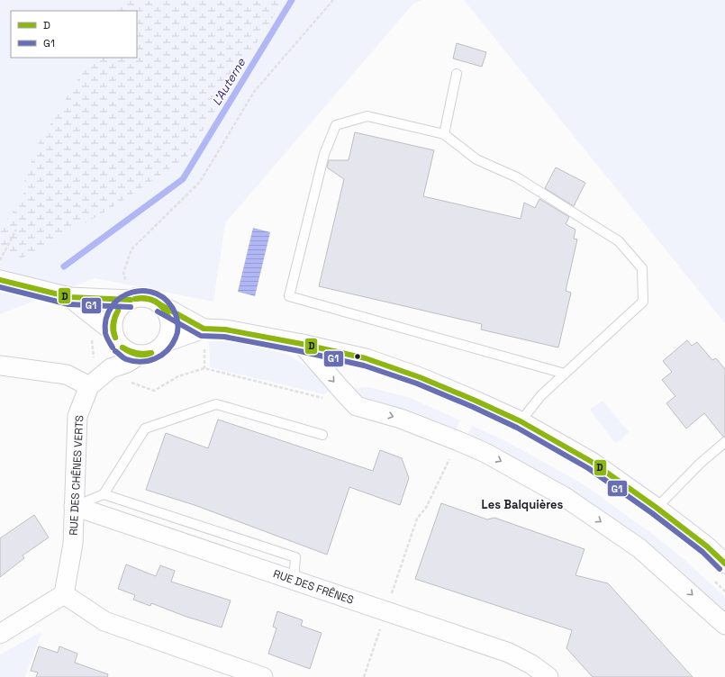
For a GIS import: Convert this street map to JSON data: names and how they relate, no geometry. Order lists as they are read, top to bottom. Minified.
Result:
{"streets":{"street":["RUE DES CHÊNES VERTS","RUE DES FRÊNES"]},"crossings":[["RUE DES CHÊNES VERTS","RUE DES FRÊNES"]],"districts":["Les Balquières"],"water":["L'Auterne"],"lines":["transit line D","transit line G1"],"legend":["D","G1"]}
